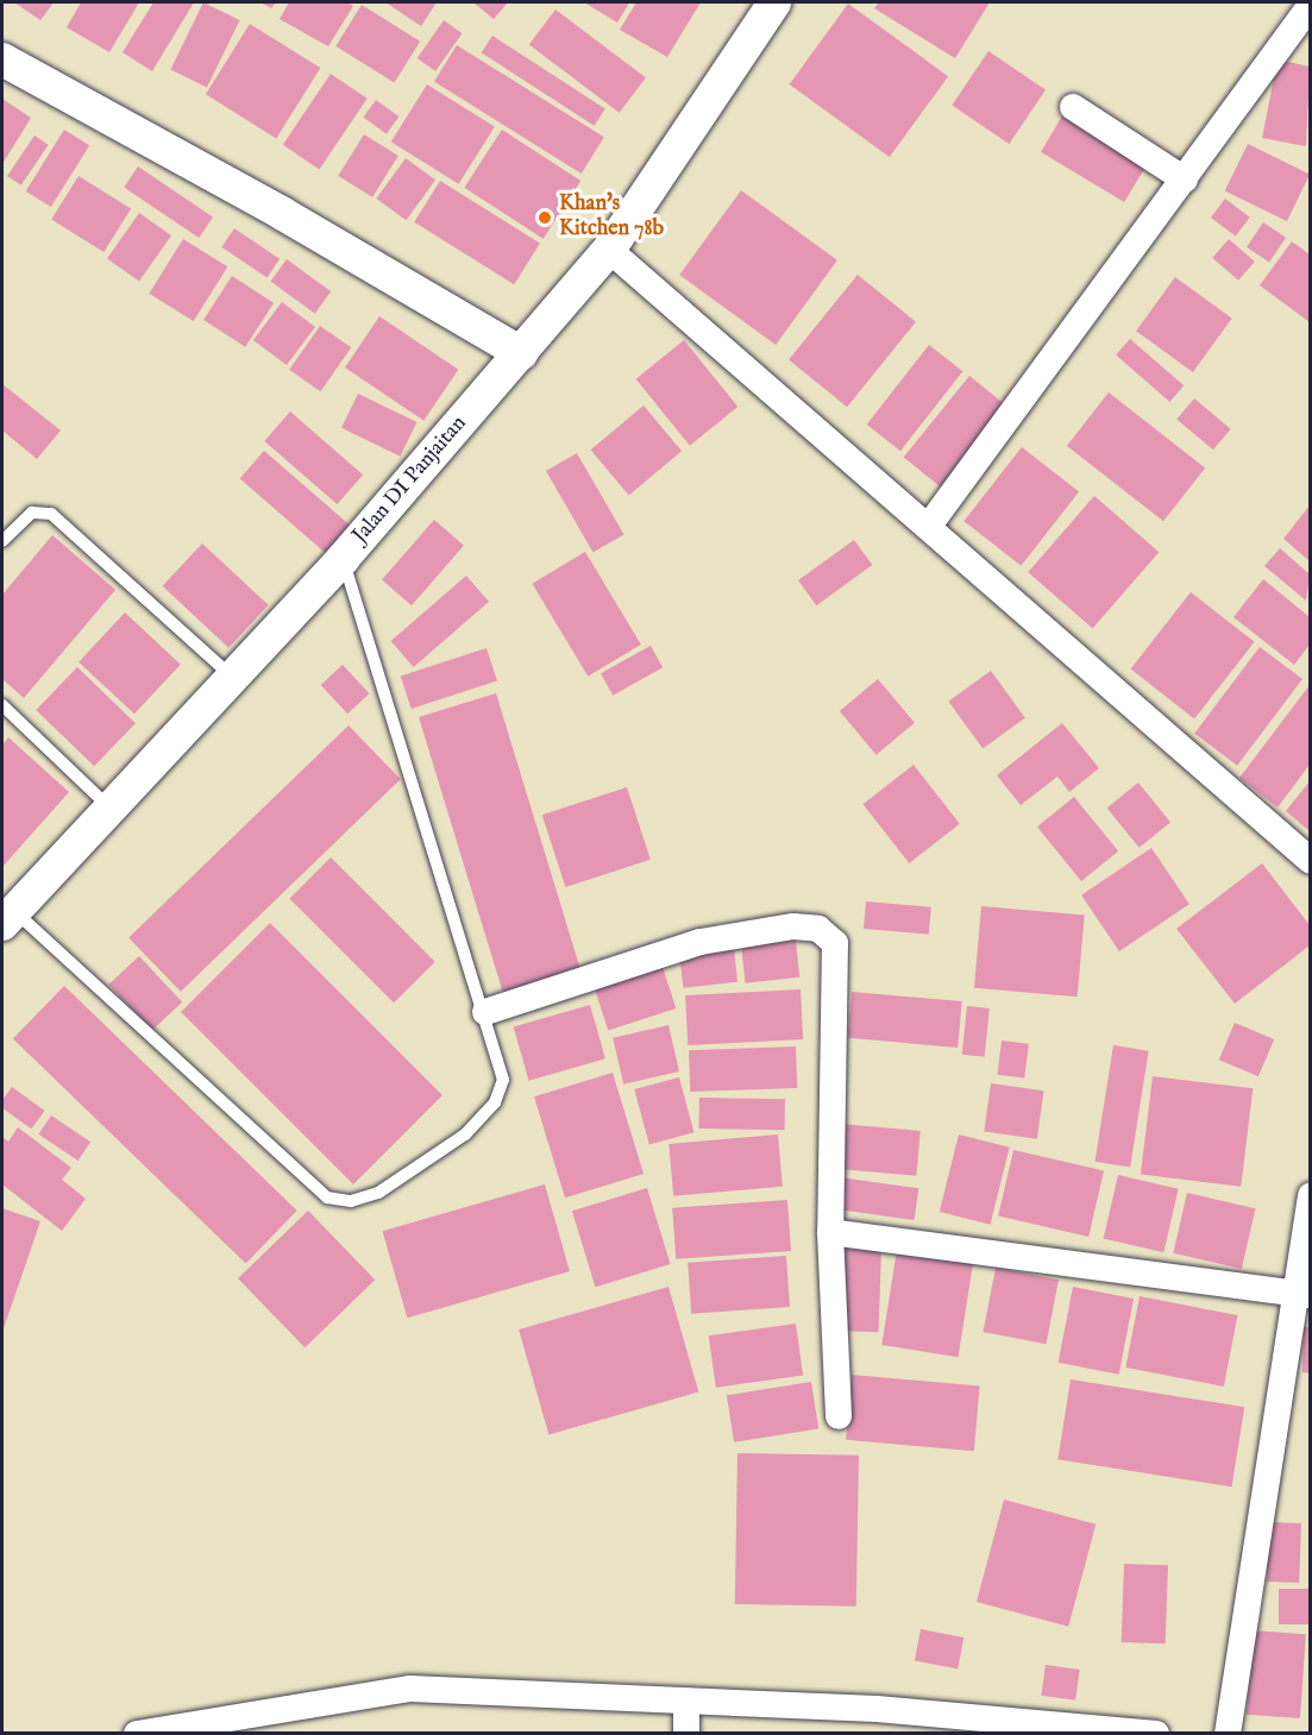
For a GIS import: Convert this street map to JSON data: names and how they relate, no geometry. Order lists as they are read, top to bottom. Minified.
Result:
{"streets":{"street":["Jalan DI Panjaitan"]},"places":["Khan's Kitchen 78b"]}
